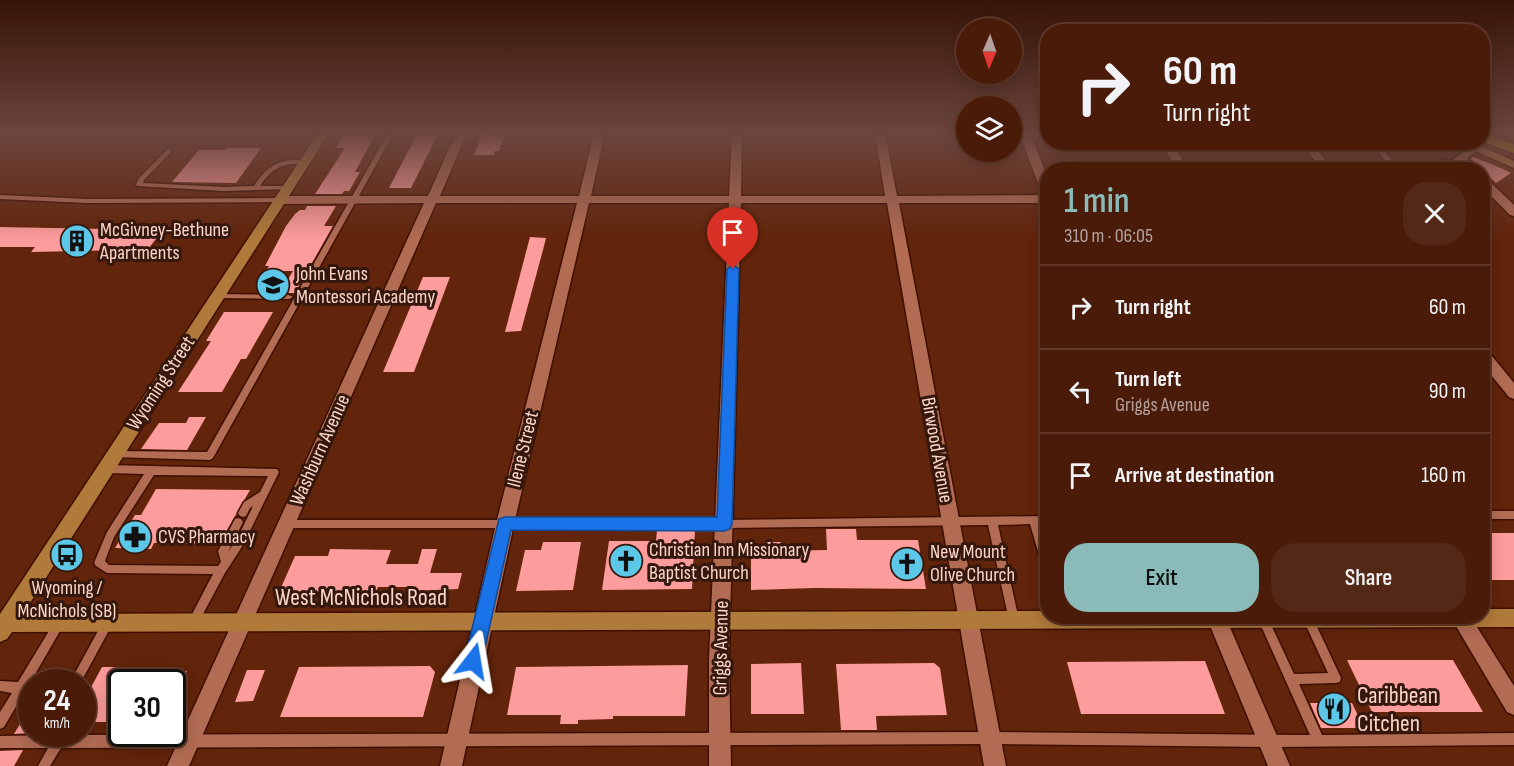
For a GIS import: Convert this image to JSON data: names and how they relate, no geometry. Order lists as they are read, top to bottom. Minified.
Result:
{"streets":{"main road":["Wyoming Street","West McNichols Road"],"street":["Ilene Street","Washburn Avenue","Birwood Avenue","Griggs Avenue"]},"crossings":[["Wyoming Street","West McNichols Road"],["Ilene Street","West McNichols Road"],["Washburn Avenue","West McNichols Road"],["Birwood Avenue","West McNichols Road"],["West McNichols Road","Griggs Avenue"]],"places":{"building":["McGivney-Bethune Apartments"],"school or university":["John Evans Montessori Academy"],"pharmacy":["CVS Pharmacy"],"bus stop":["Wyoming / McNichols (SB)"],"church":["Christian Inn Missionary Baptist Church","New Mount Olive Church"],"restaurant":["Caribbean Citchen"]},"north":"bottom","page":{"turn":["60 m","Turn right"],"heading":["1 min","310 m · 06:05"],"list":[{"name":"Turn right","value":"60 m"},{"name":"Turn left","note":"Griggs Avenue","value":"90 m"},{"name":"Arrive at destination","value":"160 m"}],"buttons":["Exit","Share"],"speed":"24 km/h","limit":"30"}}
